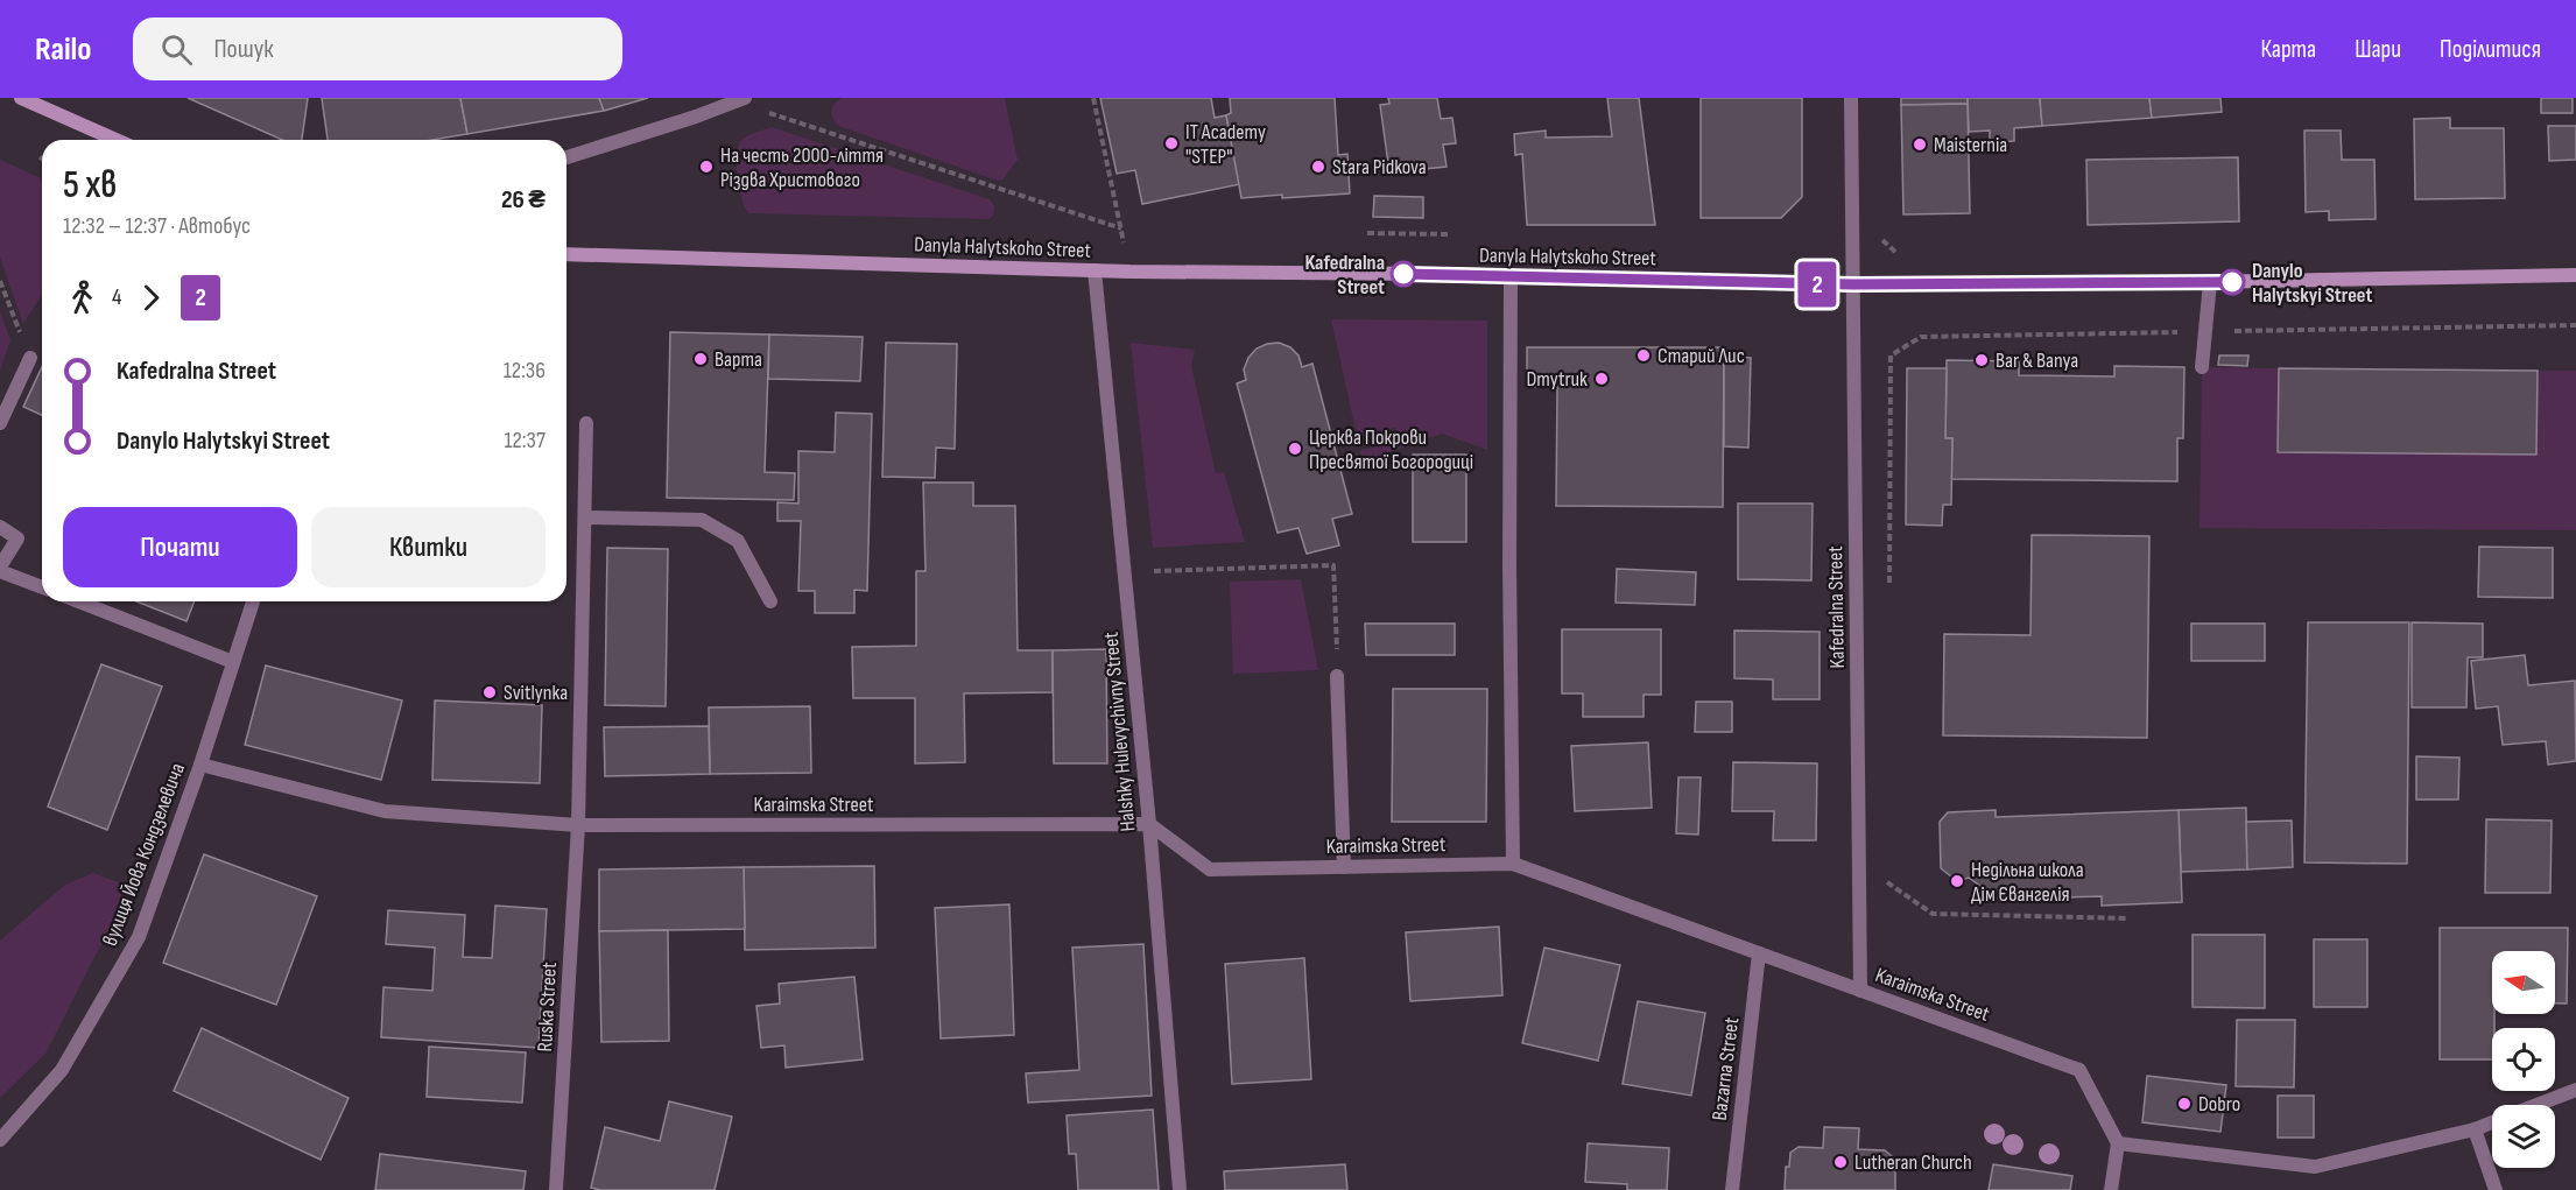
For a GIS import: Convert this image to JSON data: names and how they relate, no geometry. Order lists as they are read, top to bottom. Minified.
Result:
{"streets":{"main road":["Danyla Halytskoho Street"],"street":["Kafedralna Street","Halshky Hulevychivny Street","Karaimska Street","вулиця Йова Кондзелевича","Ruska Street","Bazarna Street"]},"crossings":[["Danyla Halytskoho Street","Kafedralna Street"],["Danyla Halytskoho Street","Halshky Hulevychivny Street"],["Kafedralna Street","Karaimska Street"],["Halshky Hulevychivny Street","Karaimska Street"],["Karaimska Street","вулиця Йова Кондзелевича"],["Karaimska Street","Ruska Street"],["Karaimska Street","Bazarna Street"]],"places":["IT Academy \"STEP\"","Maisternia","На честь 2000-ліття Різдва Христового","Stara Pidkova","Kafedralna Street","Danylo Halytskyi Street","Старий Лис","Варта","Bar & Banya","Dmytruk","Церква Покрови Пресвятої Богородиці","Svitlynka","Недільна школа Дім Євангелія","Dobro","Lutheran Church"],"lines":["bus line 2"],"north":"left","page":{"header":"Railo","search":"Пошук","nav":["Карта","Шари","Поділитися"],"on_map":"2","heading":["5 хв","12:32 – 12:37 · Автобус","26 ₴"],"legs":["4","2"],"list":[{"name":"Kafedralna Street","value":"12:36"},{"name":"Danylo Halytskyi Street","value":"12:37"}],"buttons":["Почати","Квитки"]}}
